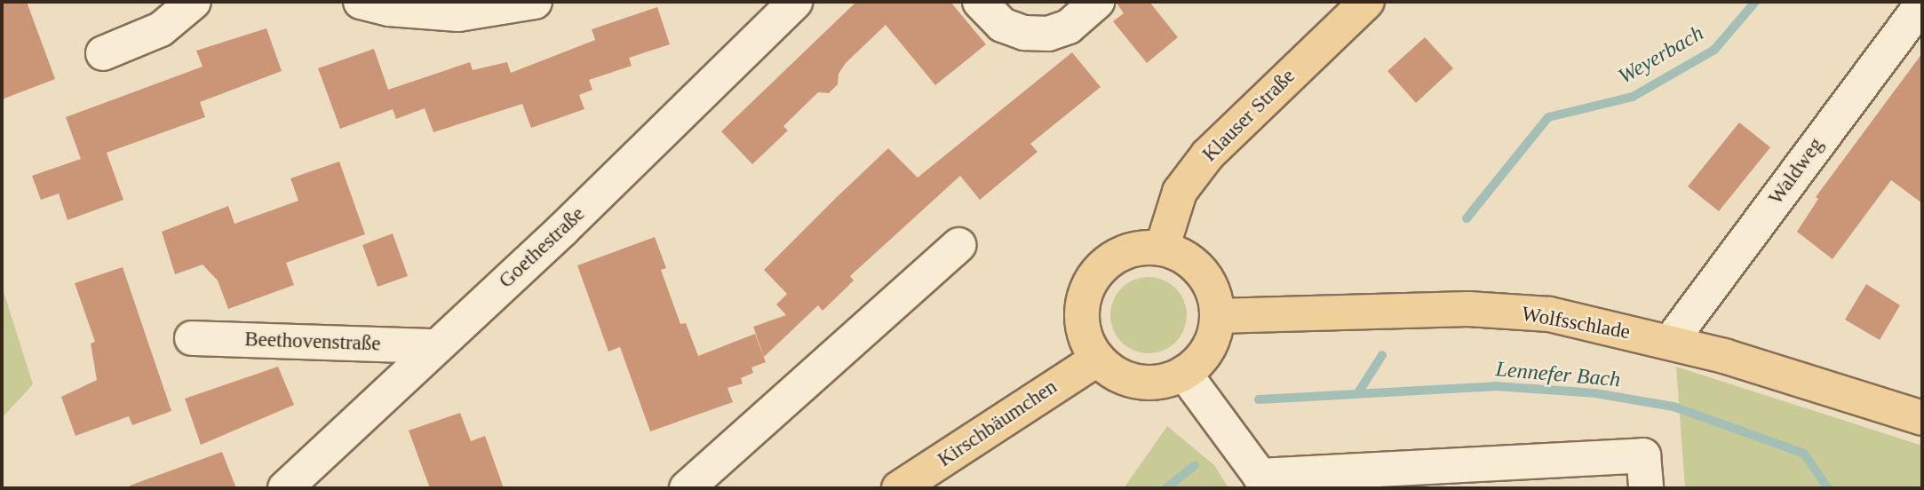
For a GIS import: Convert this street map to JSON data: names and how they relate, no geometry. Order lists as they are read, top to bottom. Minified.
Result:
{"streets":{"main road":["Klauser Straße","Wolfsschlade","Kirschbäumchen"],"street":["Waldweg","Goethestraße","Beethovenstraße"]},"crossings":[["Klauser Straße","Wolfsschlade"],["Klauser Straße","Kirschbäumchen"],["Waldweg","Wolfsschlade"],["Goethestraße","Beethovenstraße"],["Wolfsschlade","Kirschbäumchen"]],"water":["Weyerbach","Lennefer Bach"]}
